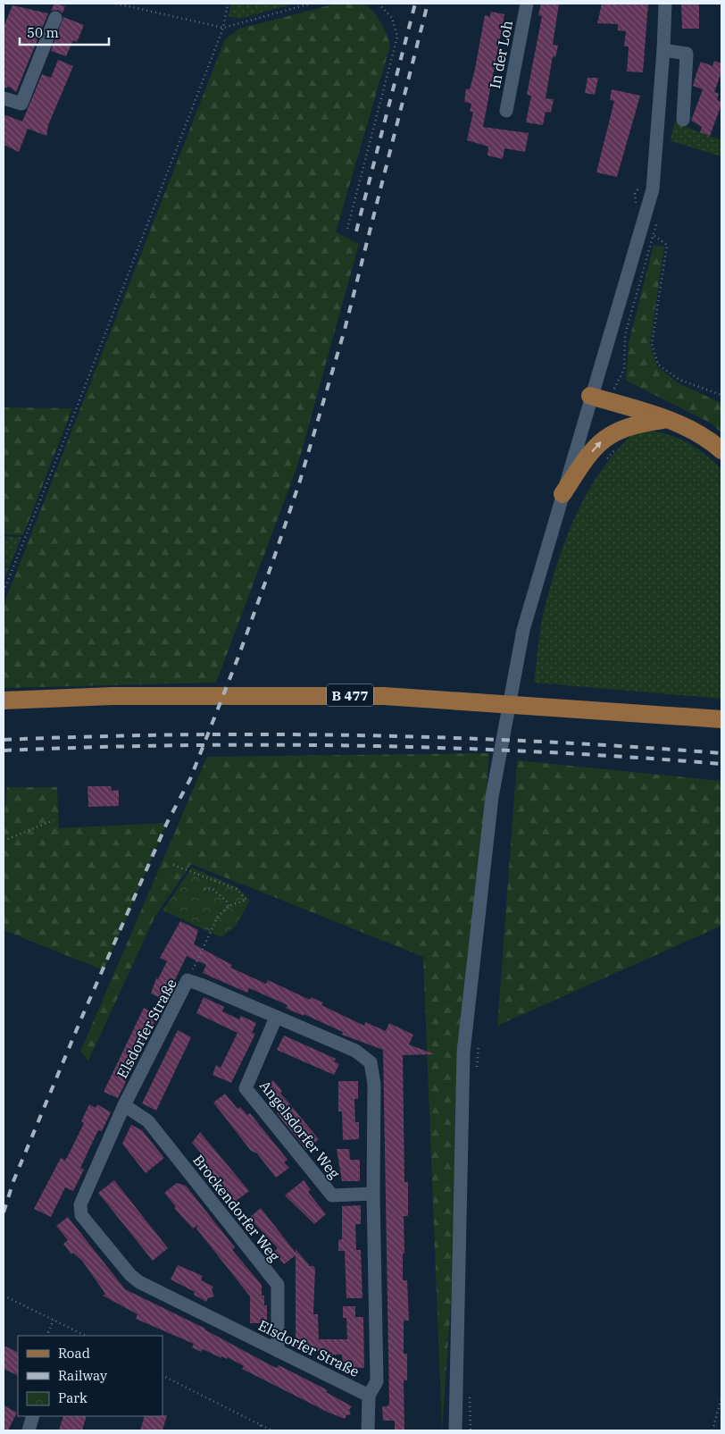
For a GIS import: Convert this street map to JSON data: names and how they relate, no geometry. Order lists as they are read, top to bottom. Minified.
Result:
{"streets":{"main road":["B 477"],"street":["In der Loh","Elsdorfer Straße","Angelsdorfer Weg","Brockendorfer Weg"]},"crossings":[["Elsdorfer Straße","Angelsdorfer Weg"],["Elsdorfer Straße","Brockendorfer Weg"]],"legend":["Road","Railway","Park"],"scale_bar":"50 m"}
